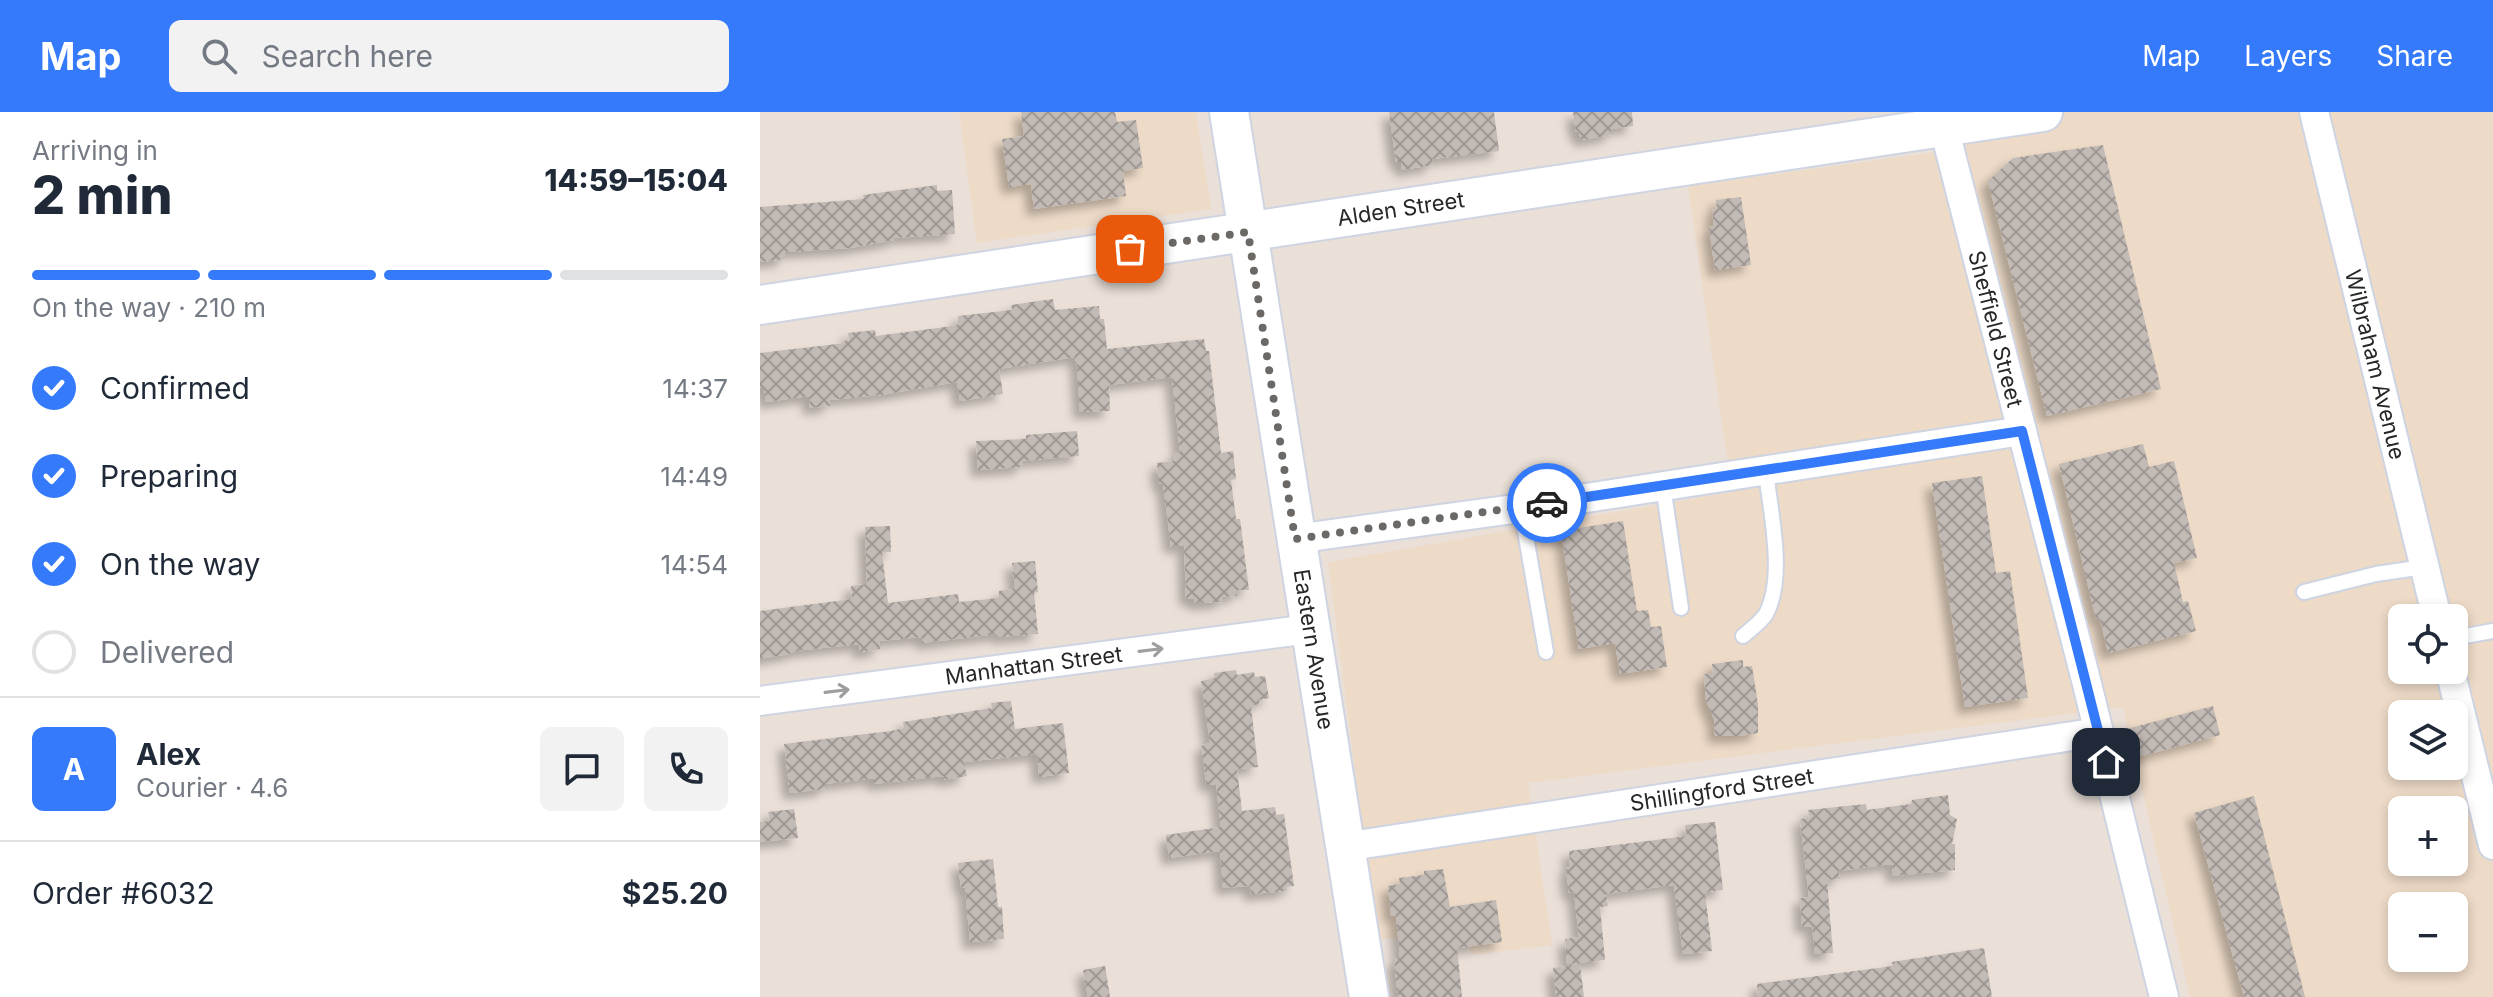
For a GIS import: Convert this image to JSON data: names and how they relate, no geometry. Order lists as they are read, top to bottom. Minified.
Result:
{"streets":{"main road":["Alden Street","Eastern Avenue"],"street":["Sheffield Street","Wilbraham Avenue","Manhattan Street","Shillingford Street"]},"crossings":[["Alden Street","Sheffield Street"],["Alden Street","Eastern Avenue"],["Sheffield Street","Shillingford Street"],["Eastern Avenue","Manhattan Street"],["Eastern Avenue","Shillingford Street"]],"one_way":["Manhattan Street"],"page":{"header":"Map","search":"Search here","nav":["Map","Layers","Share"],"heading":["2 min","Arriving in","14:59–15:04"],"panel":["Alex","Courier · 4.6","Order #6032","$25.20"],"bar":"On the way · 210 m","list":[["Confirmed","14:37"],["Preparing","14:49"],["On the way","14:54"],"Delivered"],"map_buttons":["+","−"],"round":"A"}}
